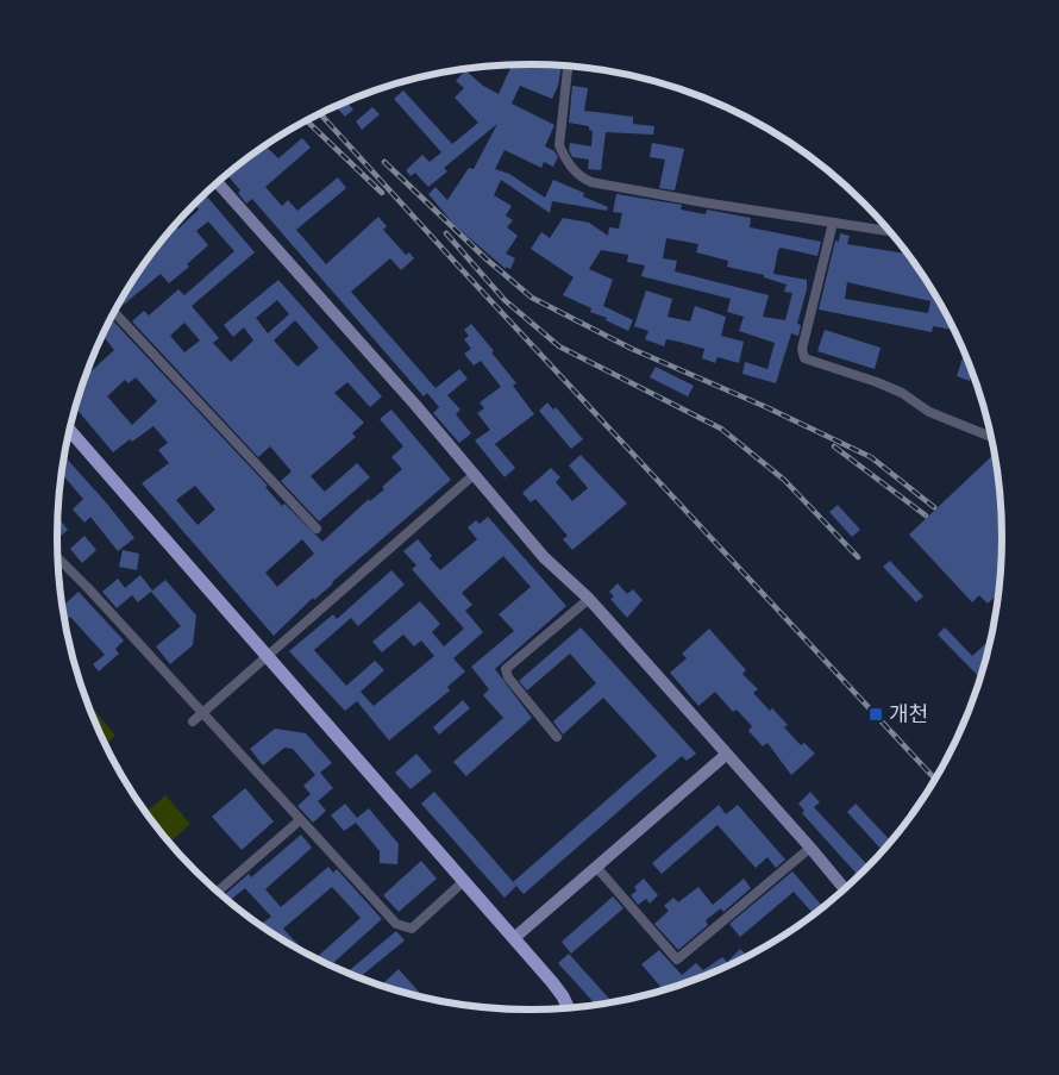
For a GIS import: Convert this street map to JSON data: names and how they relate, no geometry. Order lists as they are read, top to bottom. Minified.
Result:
{"places":{"transit":["개천"]}}
